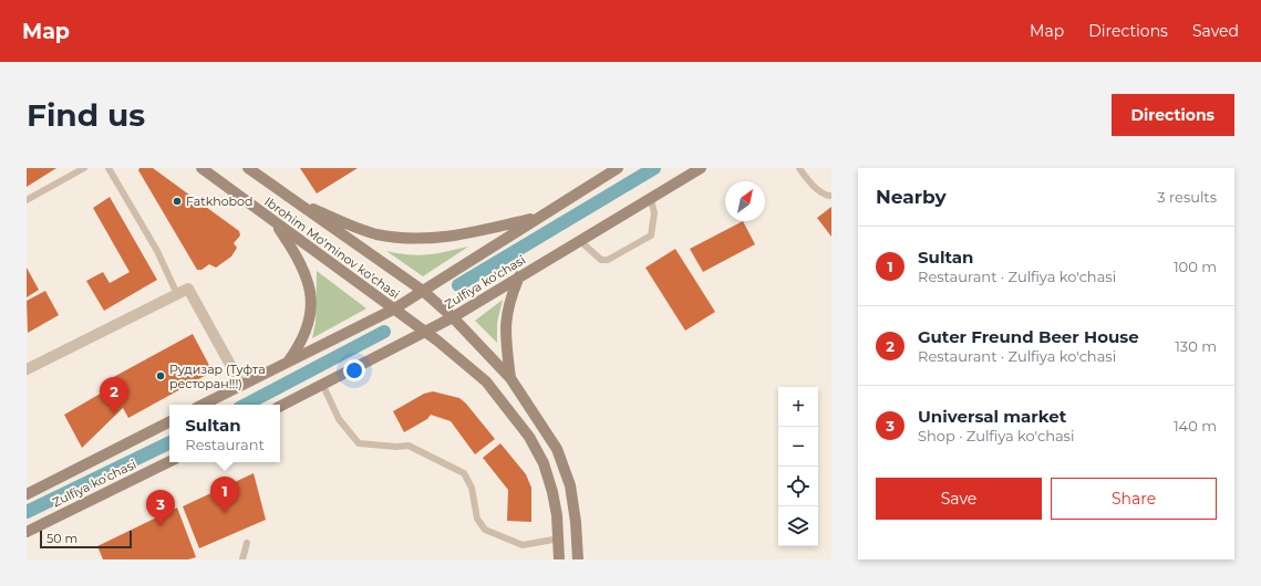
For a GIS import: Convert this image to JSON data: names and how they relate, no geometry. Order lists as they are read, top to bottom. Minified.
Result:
{"streets":{"main road":["Ibrohim Mo'minov ko'chasi","Zulfiya ko'chasi"]},"crossings":[["Ibrohim Mo'minov ko'chasi","Zulfiya ko'chasi"]],"places":["Fatkhobod","Рудизар (Туфта ресторан!!!)"],"scale_bar":"50 m","north":"top right","page":{"header":"Map","nav":["Map","Directions","Saved"],"buttons":["Directions",["Save","Share"]],"title":"Find us","heading":["Nearby","3 results"],"list":[{"mark":"1","name":"Sultan","note":"Restaurant · Zulfiya ko'chasi","value":"100 m"},{"mark":"2","name":"Guter Freund Beer House","note":"Restaurant · Zulfiya ko'chasi","value":"130 m"},{"mark":"3","name":"Universal market","note":"Shop · Zulfiya ko'chasi","value":"140 m"}],"pins":["2","1","3"],"map_buttons":["+","−"],"popup":["Sultan","Restaurant"],"scale":"50 m"}}
